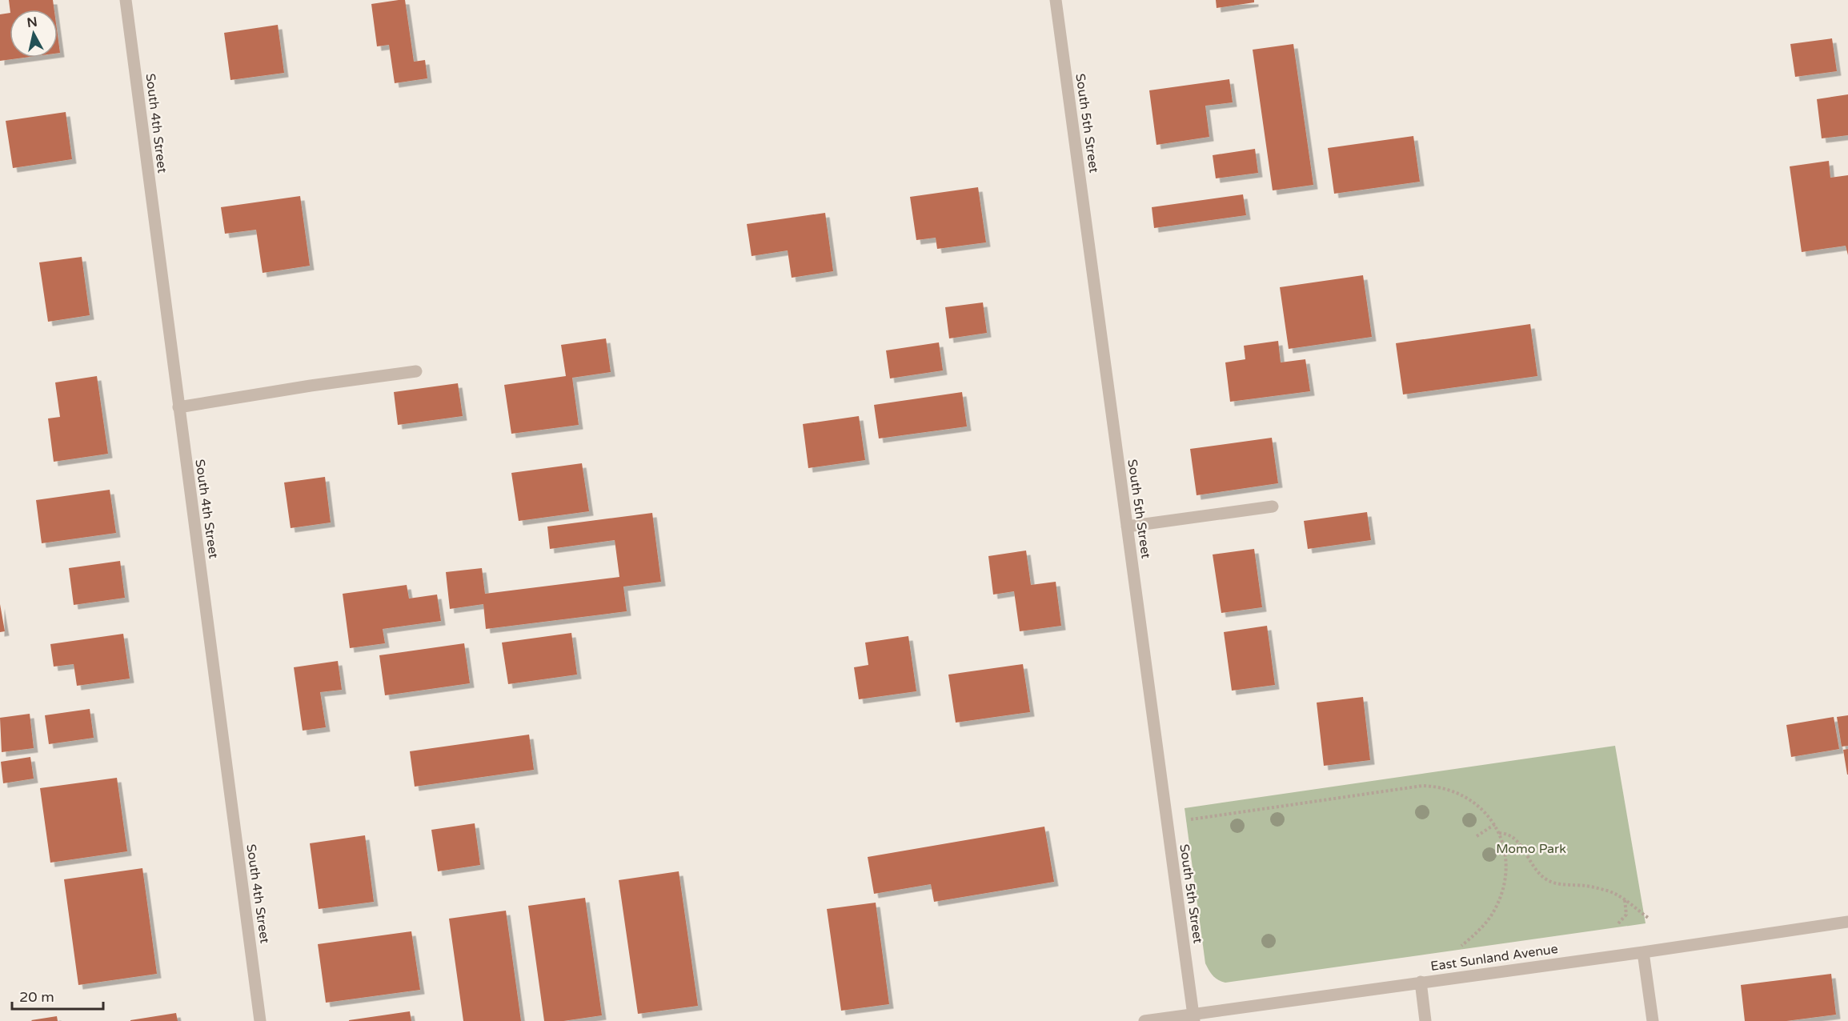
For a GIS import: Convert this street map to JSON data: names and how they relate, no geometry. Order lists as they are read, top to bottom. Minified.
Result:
{"streets":{"street":["South 4th Street","South 5th Street","East Sunland Avenue"]},"crossings":[["South 5th Street","East Sunland Avenue"]],"parks":["Momo Park"],"scale_bar":"20 m","north":"top"}
